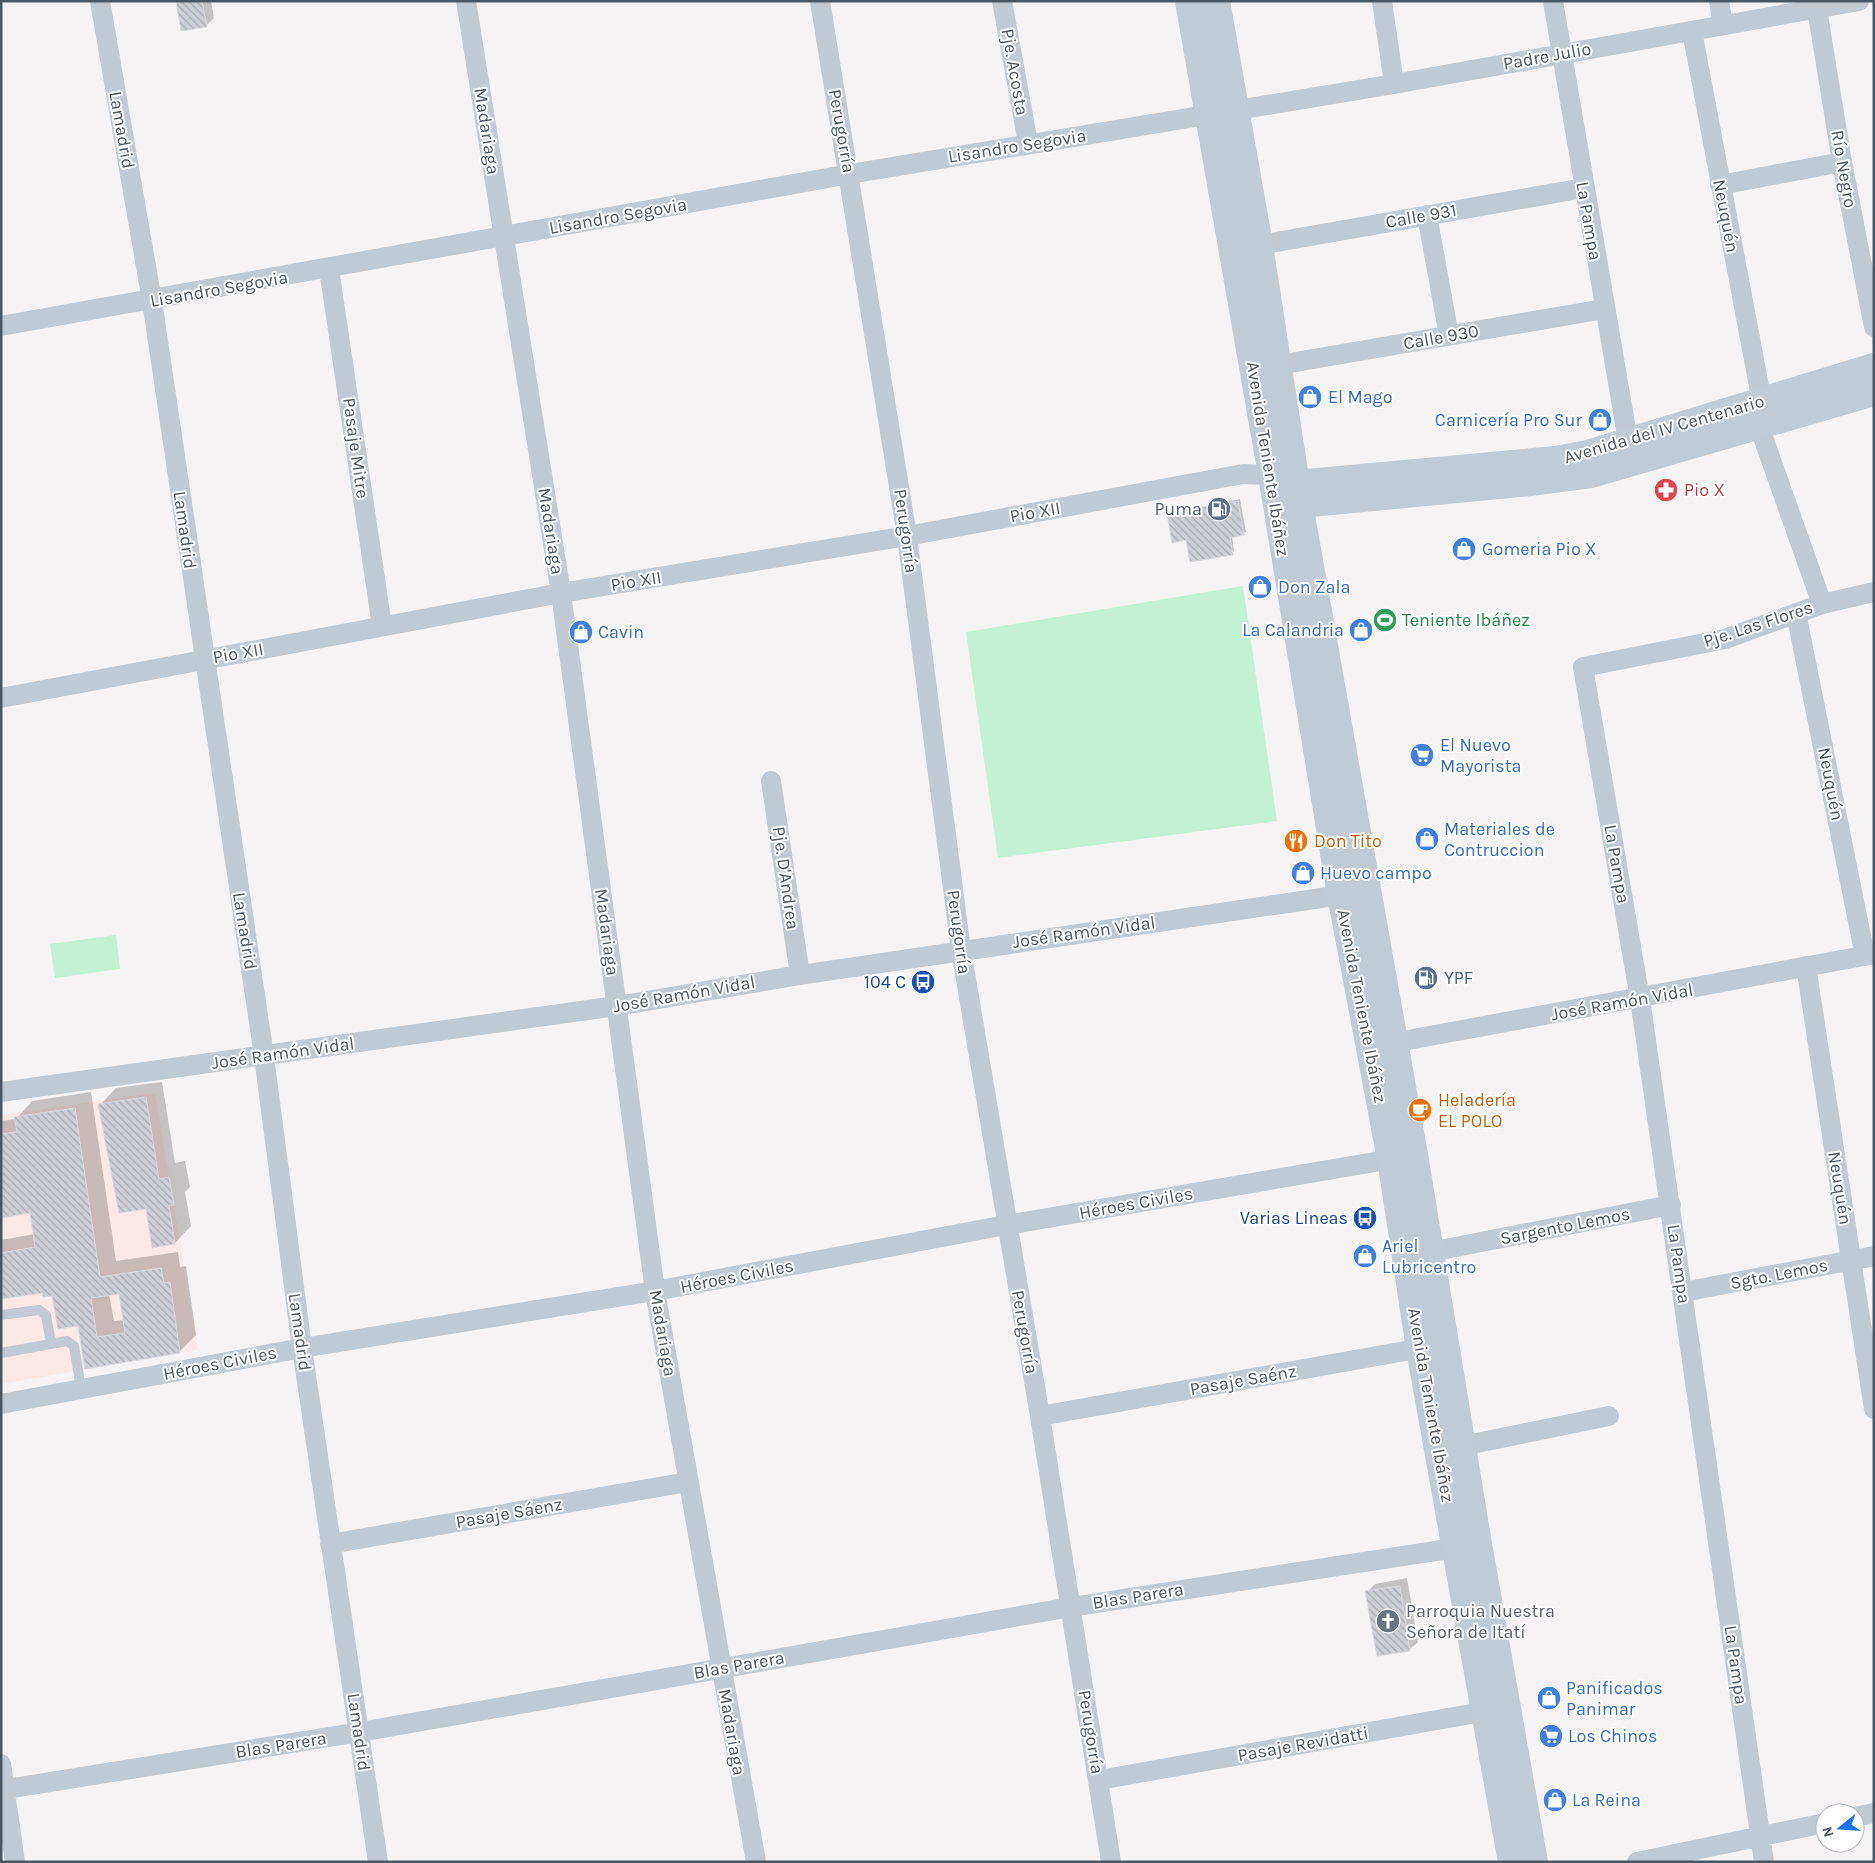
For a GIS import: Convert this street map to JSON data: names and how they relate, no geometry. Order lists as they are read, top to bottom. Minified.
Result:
{"streets":{"main road":["Avenida del IV Centenario","Avenida Teniente Ibáñez"],"street":["Padre Julio","Pje. Acosta","Lamadrid","Madariaga","Perugorría","Lisandro Segovia","Río Negro","Calle 931","Neuquén","La Pampa","Calle 930","Pasaje Mitre","Pio XII","Pje. Las Flores","Pje. D'Andrea","José Ramón Vidal","Héroes Civiles","Sargento Lemos","Sgto. Lemos","Pasaje Saénz","Pasaje Sáenz","Blas Parera","Pasaje Revidatti"]},"crossings":[["Padre Julio","Lisandro Segovia"],["Padre Julio","Río Negro"],["Padre Julio","Neuquén"],["Padre Julio","La Pampa"],["Padre Julio","Avenida Teniente Ibáñez"],["Pje. Acosta","Lisandro Segovia"],["Lamadrid","Lisandro Segovia"],["Lamadrid","Pio XII"],["Lamadrid","José Ramón Vidal"],["Lamadrid","Héroes Civiles"],["Lamadrid","Pasaje Sáenz"],["Lamadrid","Blas Parera"],["Madariaga","Lisandro Segovia"],["Madariaga","Pio XII"],["Madariaga","José Ramón Vidal"],["Madariaga","Héroes Civiles"],["Madariaga","Pasaje Sáenz"],["Madariaga","Blas Parera"],["Perugorría","Lisandro Segovia"],["Perugorría","Pio XII"],["Perugorría","José Ramón Vidal"],["Perugorría","Héroes Civiles"],["Perugorría","Pasaje Saénz"],["Perugorría","Blas Parera"],["Perugorría","Pasaje Revidatti"],["Lisandro Segovia","Pasaje Mitre"],["Lisandro Segovia","Avenida Teniente Ibáñez"],["Calle 931","La Pampa"],["Calle 931","Avenida Teniente Ibáñez"],["Neuquén","Avenida del IV Centenario"],["Neuquén","Pje. Las Flores"],["Neuquén","José Ramón Vidal"],["Neuquén","Sgto. Lemos"],["La Pampa","Calle 930"],["La Pampa","Avenida del IV Centenario"],["La Pampa","Pje. Las Flores"],["La Pampa","José Ramón Vidal"],["La Pampa","Sargento Lemos"],["La Pampa","Sgto. Lemos"],["Calle 930","Avenida Teniente Ibáñez"],["Avenida del IV Centenario","Avenida Teniente Ibáñez"],["Avenida del IV Centenario","Pio XII"],["Pasaje Mitre","Pio XII"],["Avenida Teniente Ibáñez","Pio XII"],["Avenida Teniente Ibáñez","José Ramón Vidal"],["Avenida Teniente Ibáñez","Héroes Civiles"],["Avenida Teniente Ibáñez","Sargento Lemos"],["Avenida Teniente Ibáñez","Pasaje Saénz"],["Avenida Teniente Ibáñez","Blas Parera"],["Avenida Teniente Ibáñez","Pasaje Revidatti"],["Pje. D'Andrea","José Ramón Vidal"]],"places":{"shop":["El Mago","Carnicería Pro Sur","Gomeria Pio X","Don Zala","La Calandria","Cavin","Materiales de Contruccion","Huevo campo","Ariel Lubricentro","Panificados Panimar","La Reina"],"pharmacy":["Pio X"],"fuel station":["Puma","YPF"],"sports":["Teniente Ibáñez"],"supermarket":["El Nuevo Mayorista","Los Chinos"],"restaurant":["Don Tito"],"bus stop":["104 C","Varias Lineas"],"cafe":["Heladería EL POLO"],"church":["Parroquia Nuestra Señora de Itatí"]},"north":"left"}
